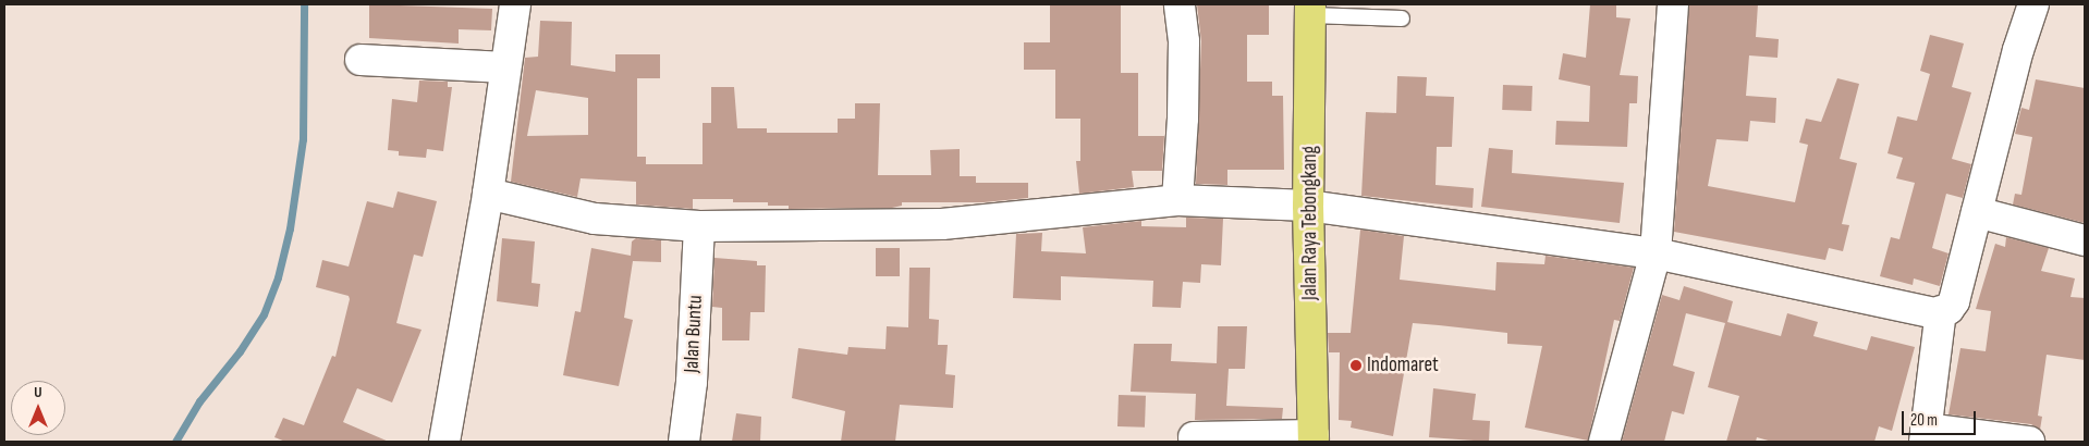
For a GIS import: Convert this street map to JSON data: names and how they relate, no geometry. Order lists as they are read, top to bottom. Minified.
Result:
{"streets":{"main road":["Jalan Raya Tebongkang"],"street":["Jalan Buntu"]},"places":["Indomaret"],"scale_bar":"20 m","north":"top"}
